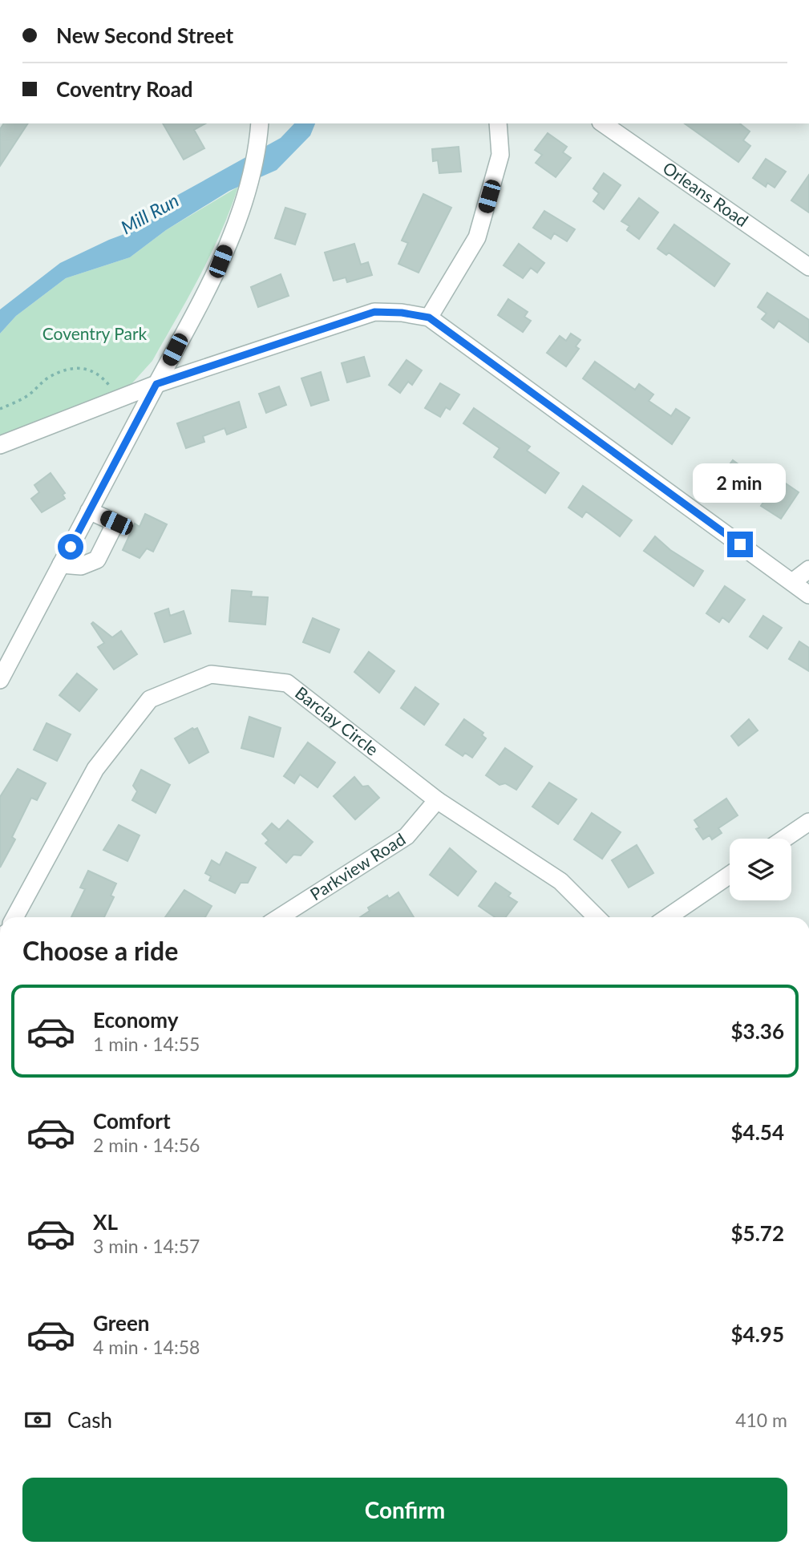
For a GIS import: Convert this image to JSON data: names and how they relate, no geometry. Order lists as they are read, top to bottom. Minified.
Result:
{"streets":{"street":["Orleans Road","Barclay Circle","Parkview Road"]},"crossings":[["Barclay Circle","Parkview Road"]],"water":["Mill Run"],"parks":["Coventry Park"],"page":{"banner":["New Second Street","Coventry Road"],"bubble":"2 min","heading":"Choose a ride","list":[{"name":"Economy","note":"1 min · 14:55","value":"$3.36"},{"name":"Comfort","note":"2 min · 14:56","value":"$4.54"},{"name":"XL","note":"3 min · 14:57","value":"$5.72"},{"name":"Green","note":"4 min · 14:58","value":"$4.95"}],"pay":["Cash","410 m"],"buttons":"Confirm"}}
